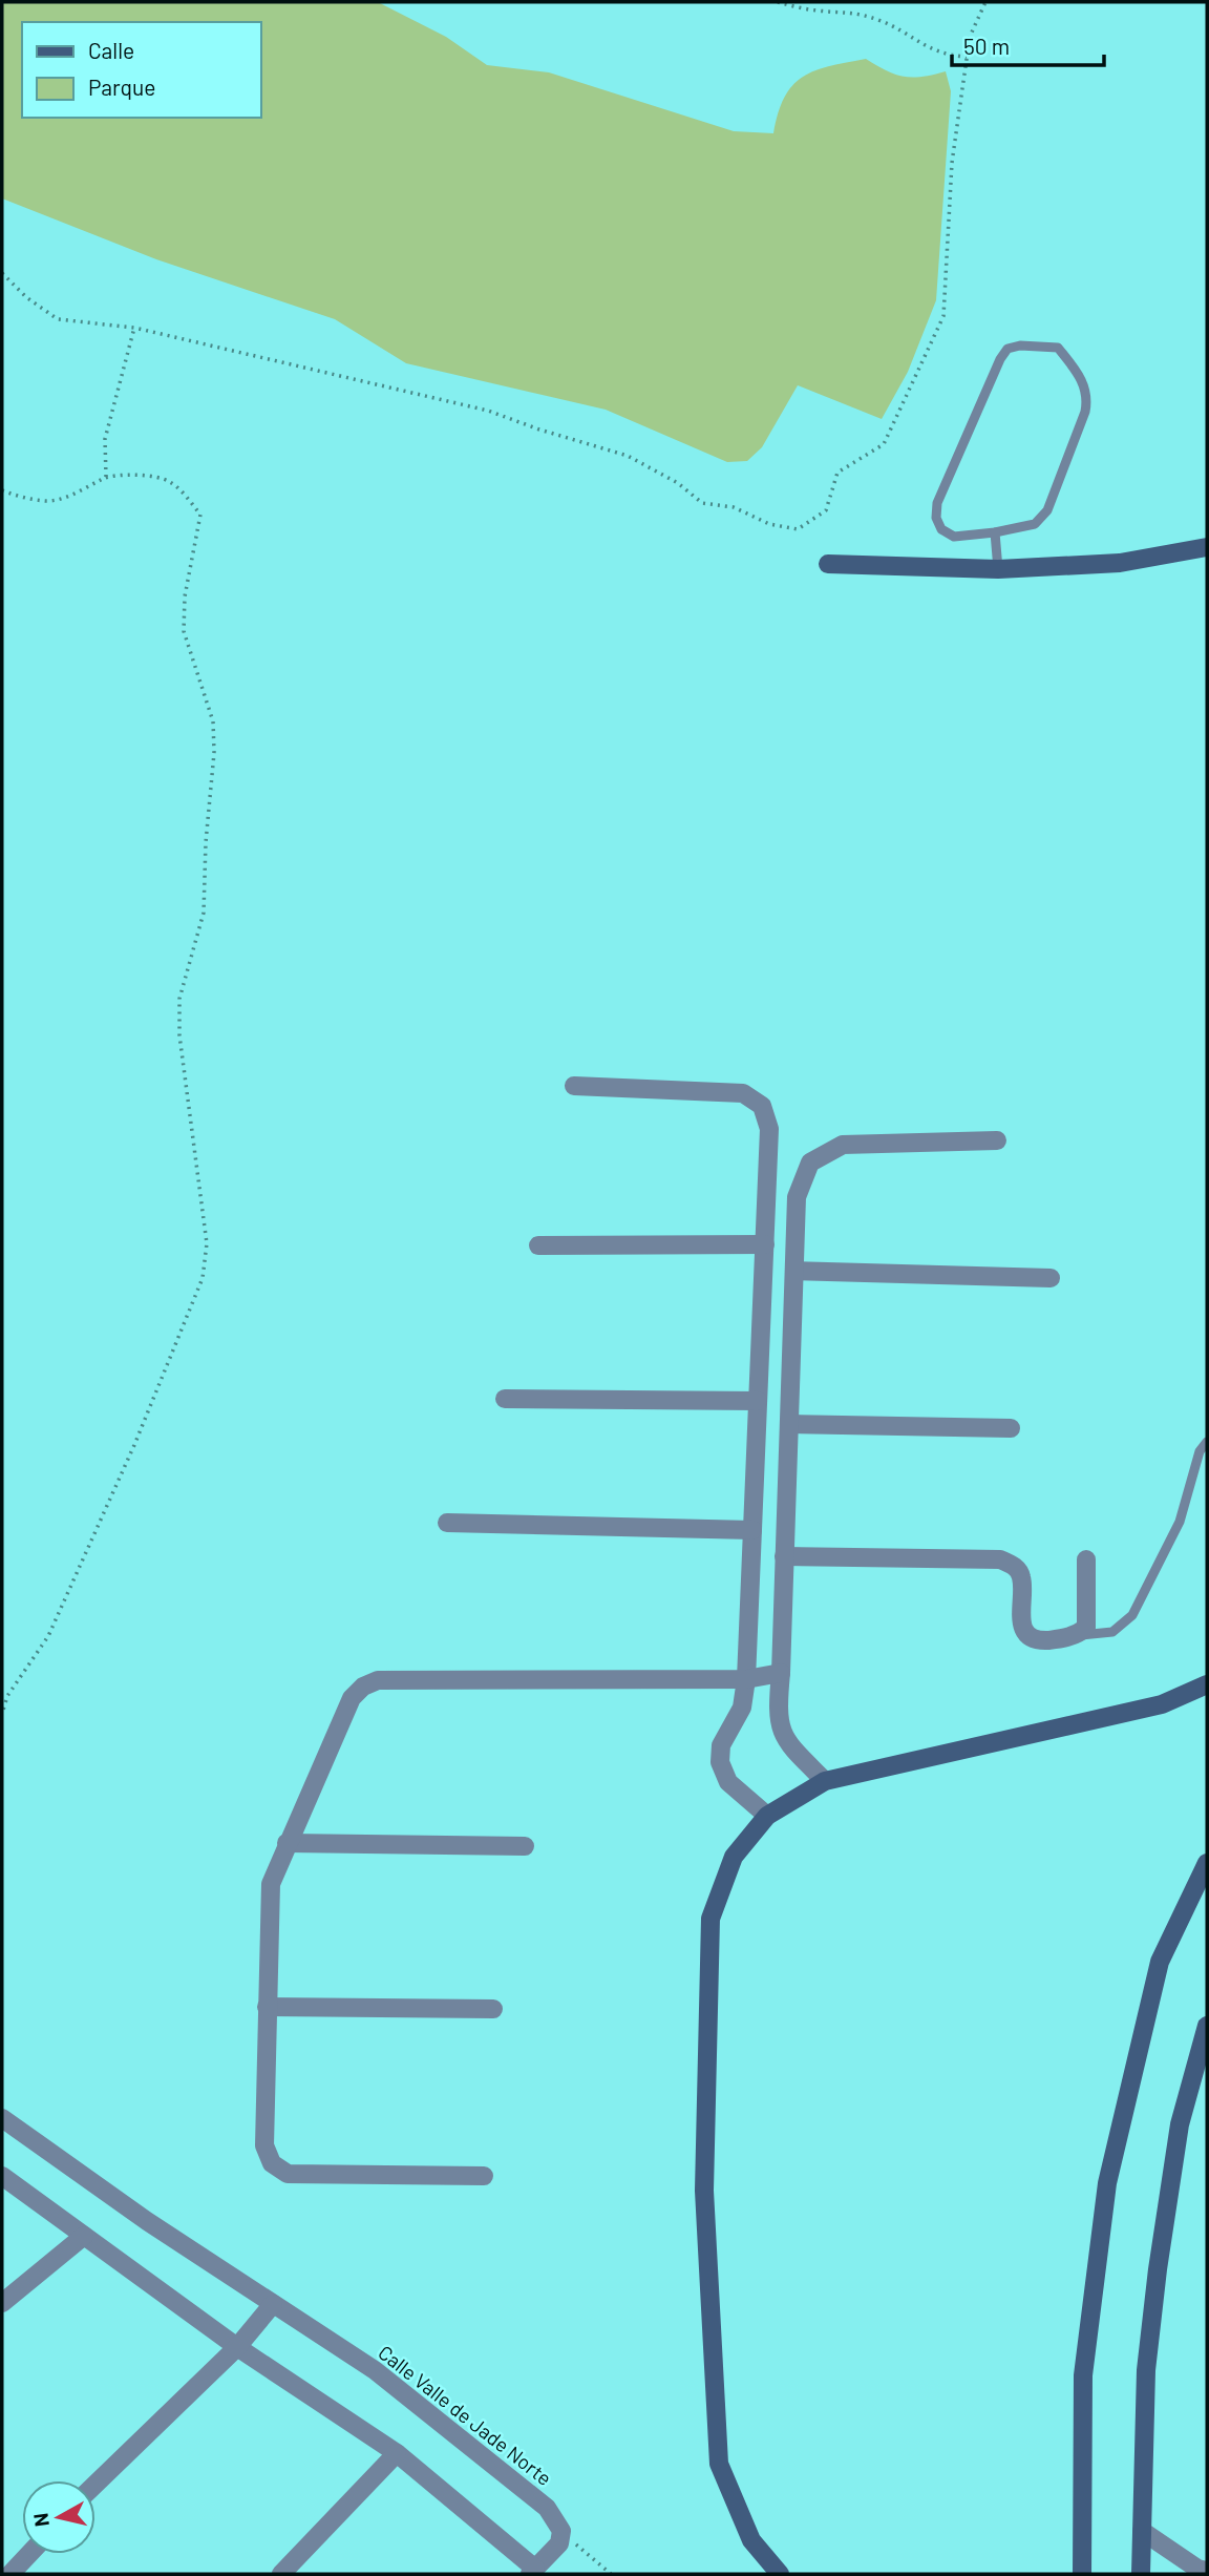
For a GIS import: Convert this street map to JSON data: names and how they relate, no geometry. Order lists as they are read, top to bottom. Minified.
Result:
{"streets":{"street":["Calle Valle de Jade Norte"]},"legend":["Calle","Parque"],"scale_bar":"50 m","north":"left"}
